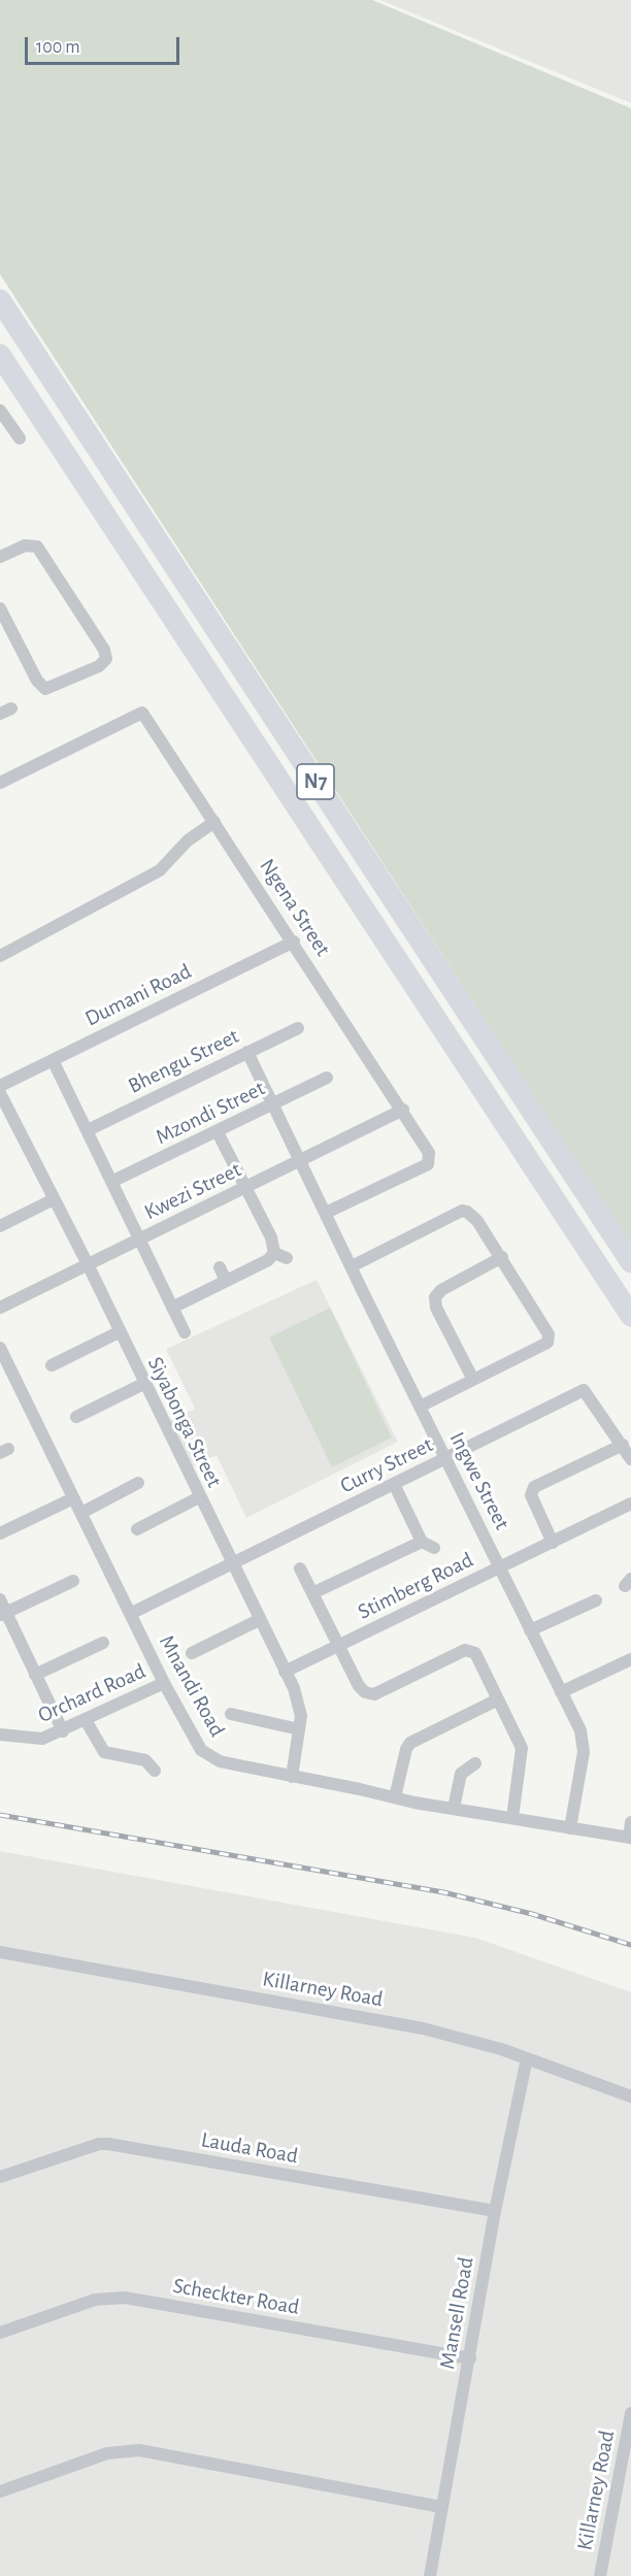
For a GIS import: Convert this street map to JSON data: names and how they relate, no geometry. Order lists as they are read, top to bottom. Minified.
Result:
{"streets":{"highway":["N7"],"street":["Ngena Street","Dumani Road","Bhengu Street","Mzondi Street","Kwezi Street","Siyabonga Street","Curry Street","Ingwe Street","Stimberg Road","Mnandi Road","Orchard Road","Killarney Road","Lauda Road","Scheckter Road","Mansell Road"]},"crossings":[["Ngena Street","Dumani Road"],["Ngena Street","Kwezi Street"],["Ngena Street","Ingwe Street"],["Bhengu Street","Ingwe Street"],["Mzondi Street","Ingwe Street"],["Kwezi Street","Siyabonga Street"],["Kwezi Street","Ingwe Street"],["Siyabonga Street","Curry Street"],["Siyabonga Street","Stimberg Road"],["Siyabonga Street","Mnandi Road"],["Curry Street","Ingwe Street"],["Curry Street","Mnandi Road"],["Ingwe Street","Stimberg Road"],["Ingwe Street","Mnandi Road"],["Mnandi Road","Orchard Road"],["Killarney Road","Mansell Road"],["Lauda Road","Mansell Road"],["Scheckter Road","Mansell Road"]],"scale_bar":"100 m"}
